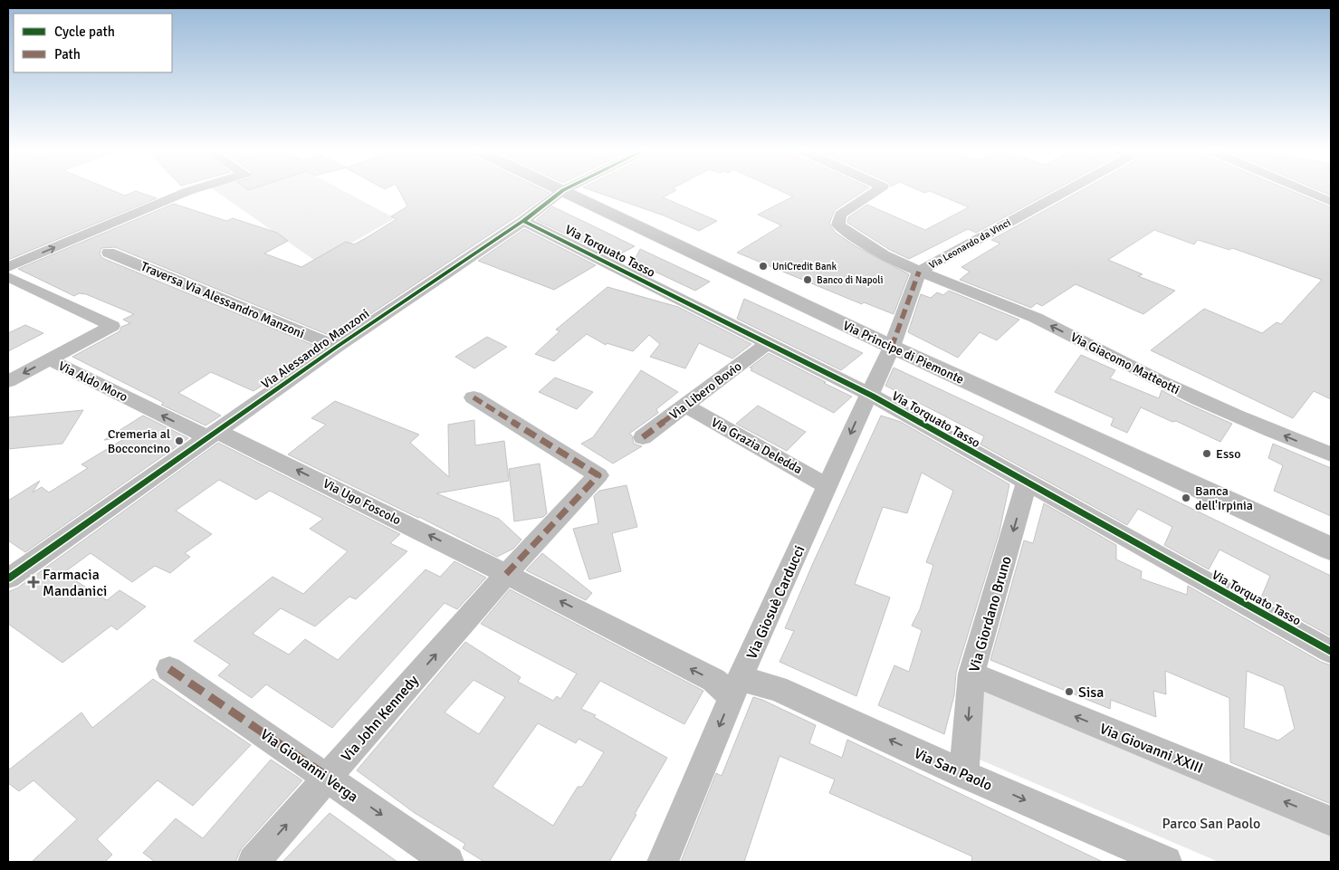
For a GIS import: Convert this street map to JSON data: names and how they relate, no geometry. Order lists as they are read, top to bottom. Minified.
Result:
{"streets":{"main road":["Via Principe di Piemonte"],"street":["Via Leonardo da Vinci","Via Torquato Tasso","Traversa Via Alessandro Manzoni","Via Alessandro Manzoni","Via Giacomo Matteotti","Via Aldo Moro","Via Libero Bovio","Via Grazia Deledda","Via Ugo Foscolo","Via Giosuè Carducci","Via Giordano Bruno","Via John Kennedy","Via Giovanni XXIII","Via Giovanni Verga","Via San Paolo"]},"crossings":[["Via Leonardo da Vinci","Via Giacomo Matteotti"],["Via Torquato Tasso","Via Alessandro Manzoni"],["Via Torquato Tasso","Via Libero Bovio"],["Via Torquato Tasso","Via Giosuè Carducci"],["Via Torquato Tasso","Via Giordano Bruno"],["Traversa Via Alessandro Manzoni","Via Alessandro Manzoni"],["Via Alessandro Manzoni","Via Aldo Moro"],["Via Alessandro Manzoni","Via Ugo Foscolo"],["Via Principe di Piemonte","Via Giosuè Carducci"],["Via Aldo Moro","Via Ugo Foscolo"],["Via Libero Bovio","Via Grazia Deledda"],["Via Grazia Deledda","Via Giosuè Carducci"],["Via Ugo Foscolo","Via Giosuè Carducci"],["Via Ugo Foscolo","Via John Kennedy"],["Via Ugo Foscolo","Via San Paolo"],["Via Giosuè Carducci","Via San Paolo"],["Via Giordano Bruno","Via Giovanni XXIII"],["Via Giordano Bruno","Via San Paolo"],["Via John Kennedy","Via Giovanni Verga"]],"one_way":["Via Giacomo Matteotti","Via Aldo Moro","Via Ugo Foscolo","Via Giosuè Carducci","Via Giordano Bruno","Via John Kennedy","Via Giovanni XXIII","Via Giovanni Verga"],"parks":["Parco San Paolo"],"places":{"other":["UniCredit Bank","Banco di Napoli","Cremeria al Bocconcino","Esso","Banca dell'Irpinia","Sisa"],"health":["Farmacia Mandanici"]},"legend":["Cycle path","Path"]}
